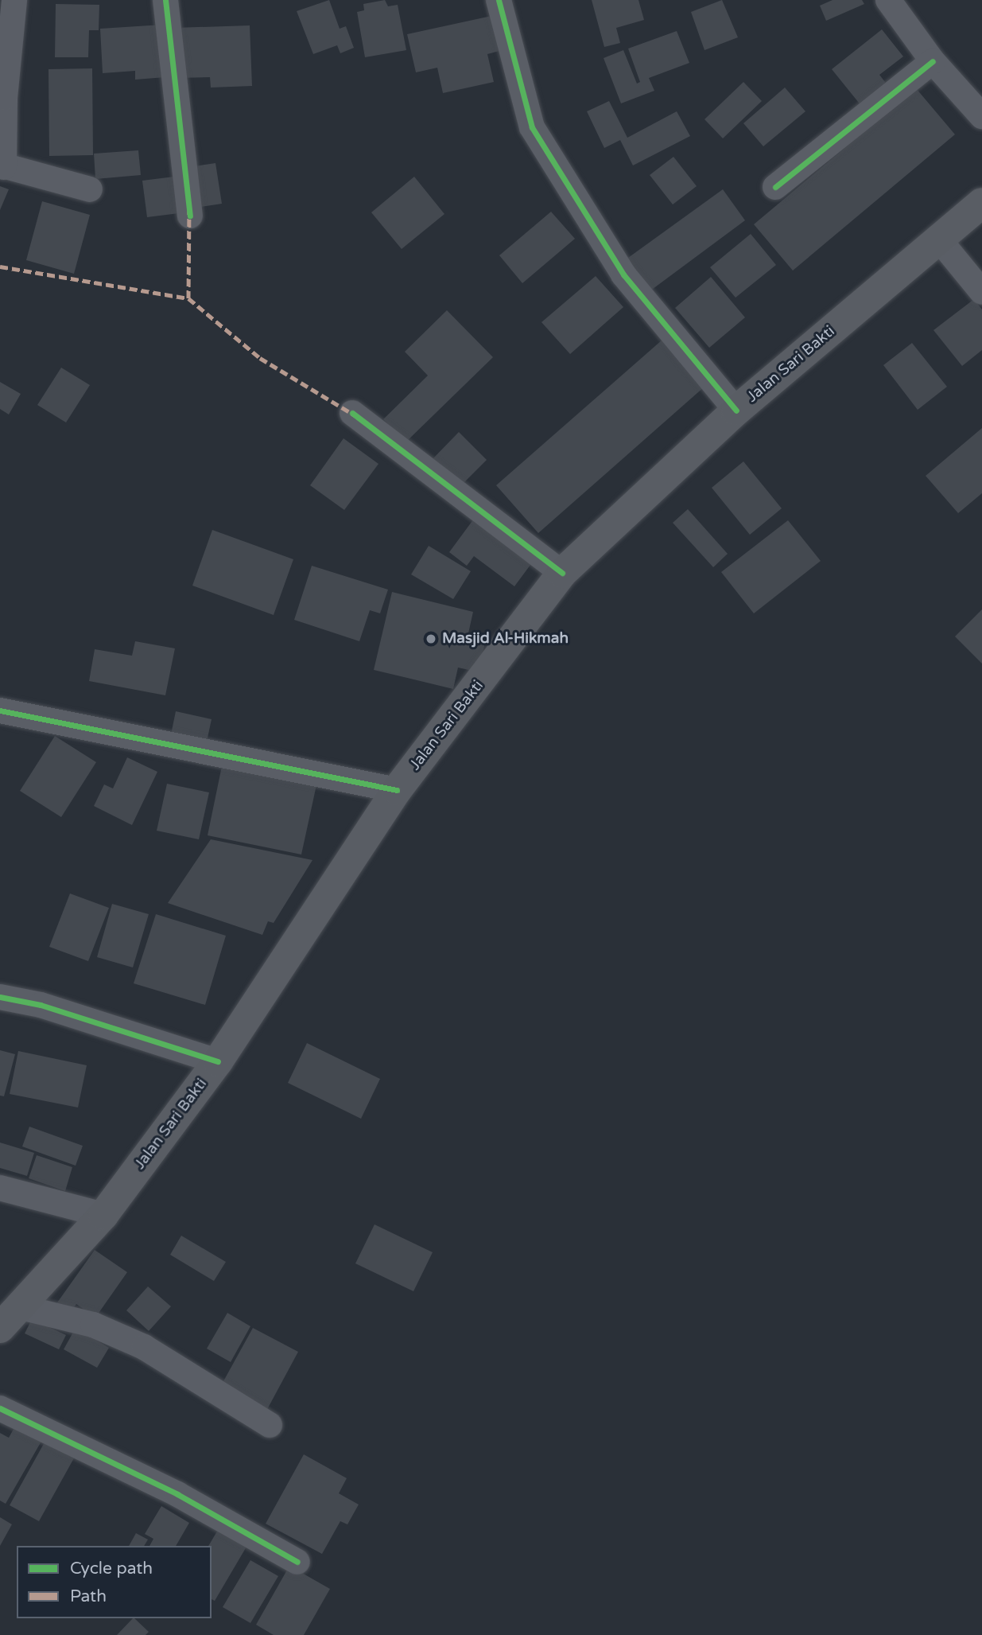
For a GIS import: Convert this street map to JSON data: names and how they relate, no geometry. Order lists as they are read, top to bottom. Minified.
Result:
{"streets":{"main road":["Jalan Sari Bakti"]},"places":["Masjid Al-Hikmah"],"legend":["Cycle path","Path"]}
